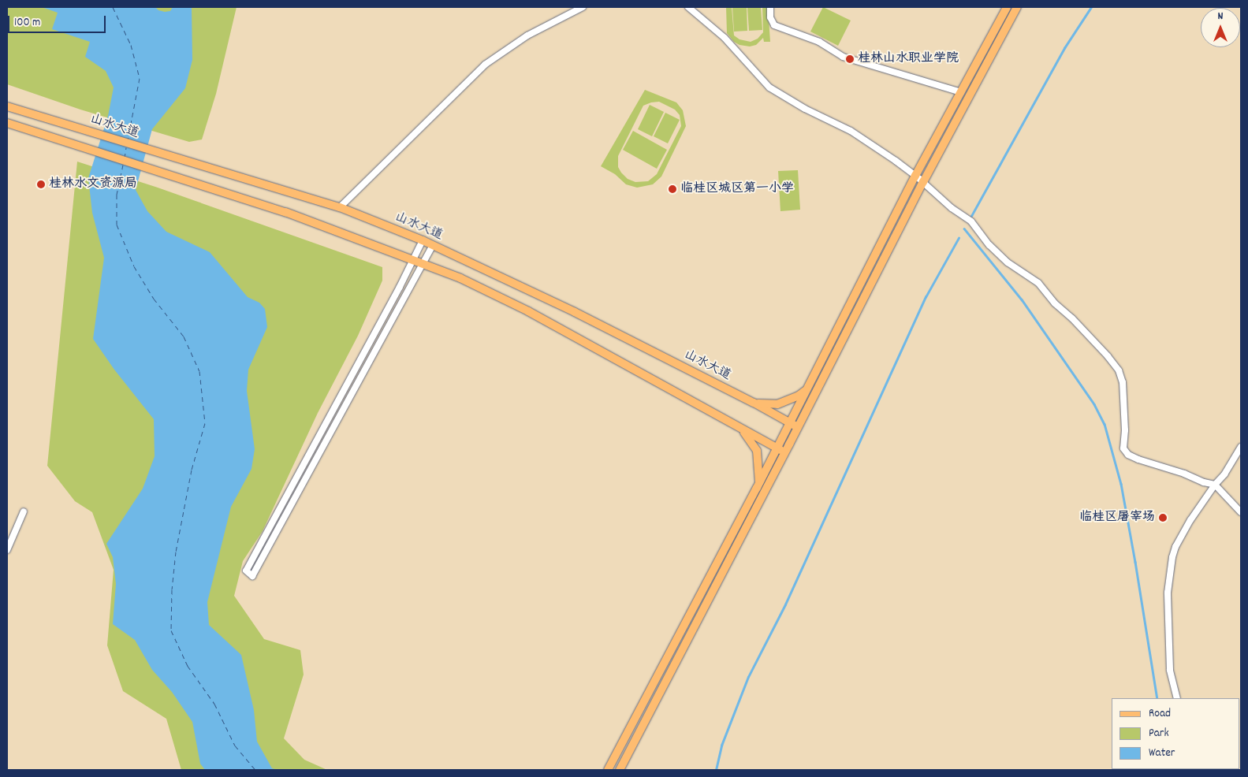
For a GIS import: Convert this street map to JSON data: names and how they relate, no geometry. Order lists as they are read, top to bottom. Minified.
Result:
{"streets":{"main road":["山水大道"]},"places":["桂林山水职业学院","桂林水文资源局","临桂区城区第一小学","临桂区屠宰场"],"legend":["Road","Park","Water"],"scale_bar":"100 m","north":"top"}
